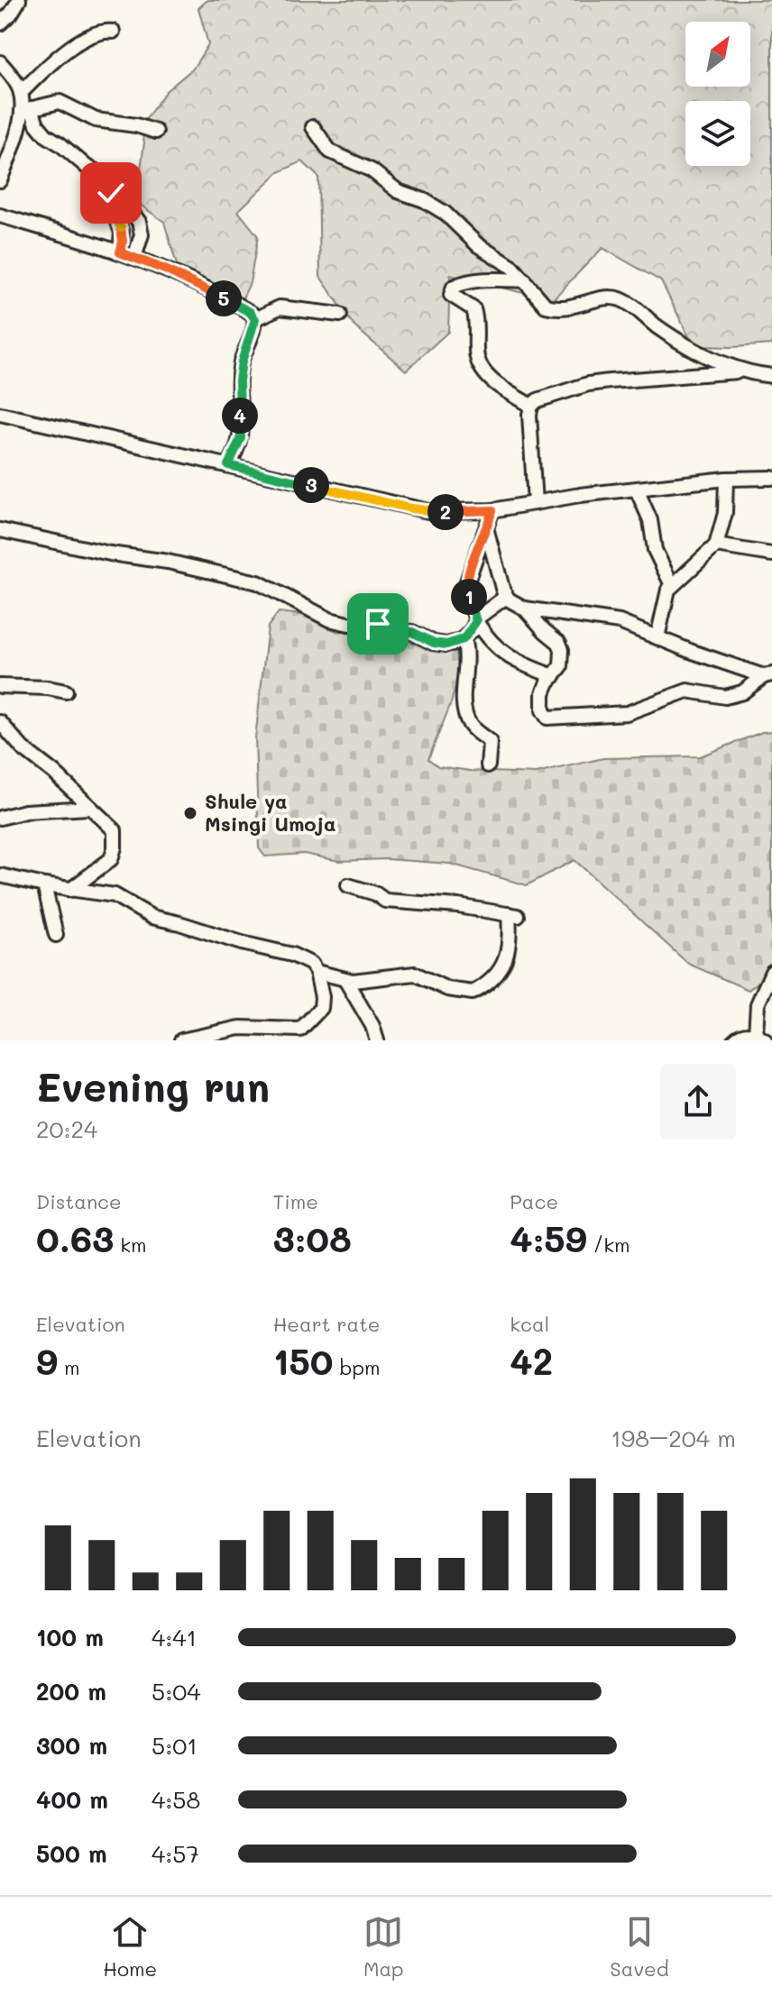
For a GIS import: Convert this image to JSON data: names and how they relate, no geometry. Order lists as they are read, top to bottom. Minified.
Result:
{"places":["Shule ya Msingi Umoja"],"north":"top right","page":{"pins":["5","4","3","2","1"],"heading":["Evening run","20:24"],"stats":[["Distance","0.63 km"],["Time","3:08"],["Pace","4:59 /km"],["Elevation","9 m"],["Heart rate","150 bpm"],["kcal","42"]],"chart":["Elevation","198–204 m"],"list":[{"name":"100 m","note":"4:41"},{"name":"200 m","note":"5:04"},{"name":"300 m","note":"5:01"},{"name":"400 m","note":"4:58"},{"name":"500 m","note":"4:57"}],"tabs":["Home","Map","Saved"]}}
